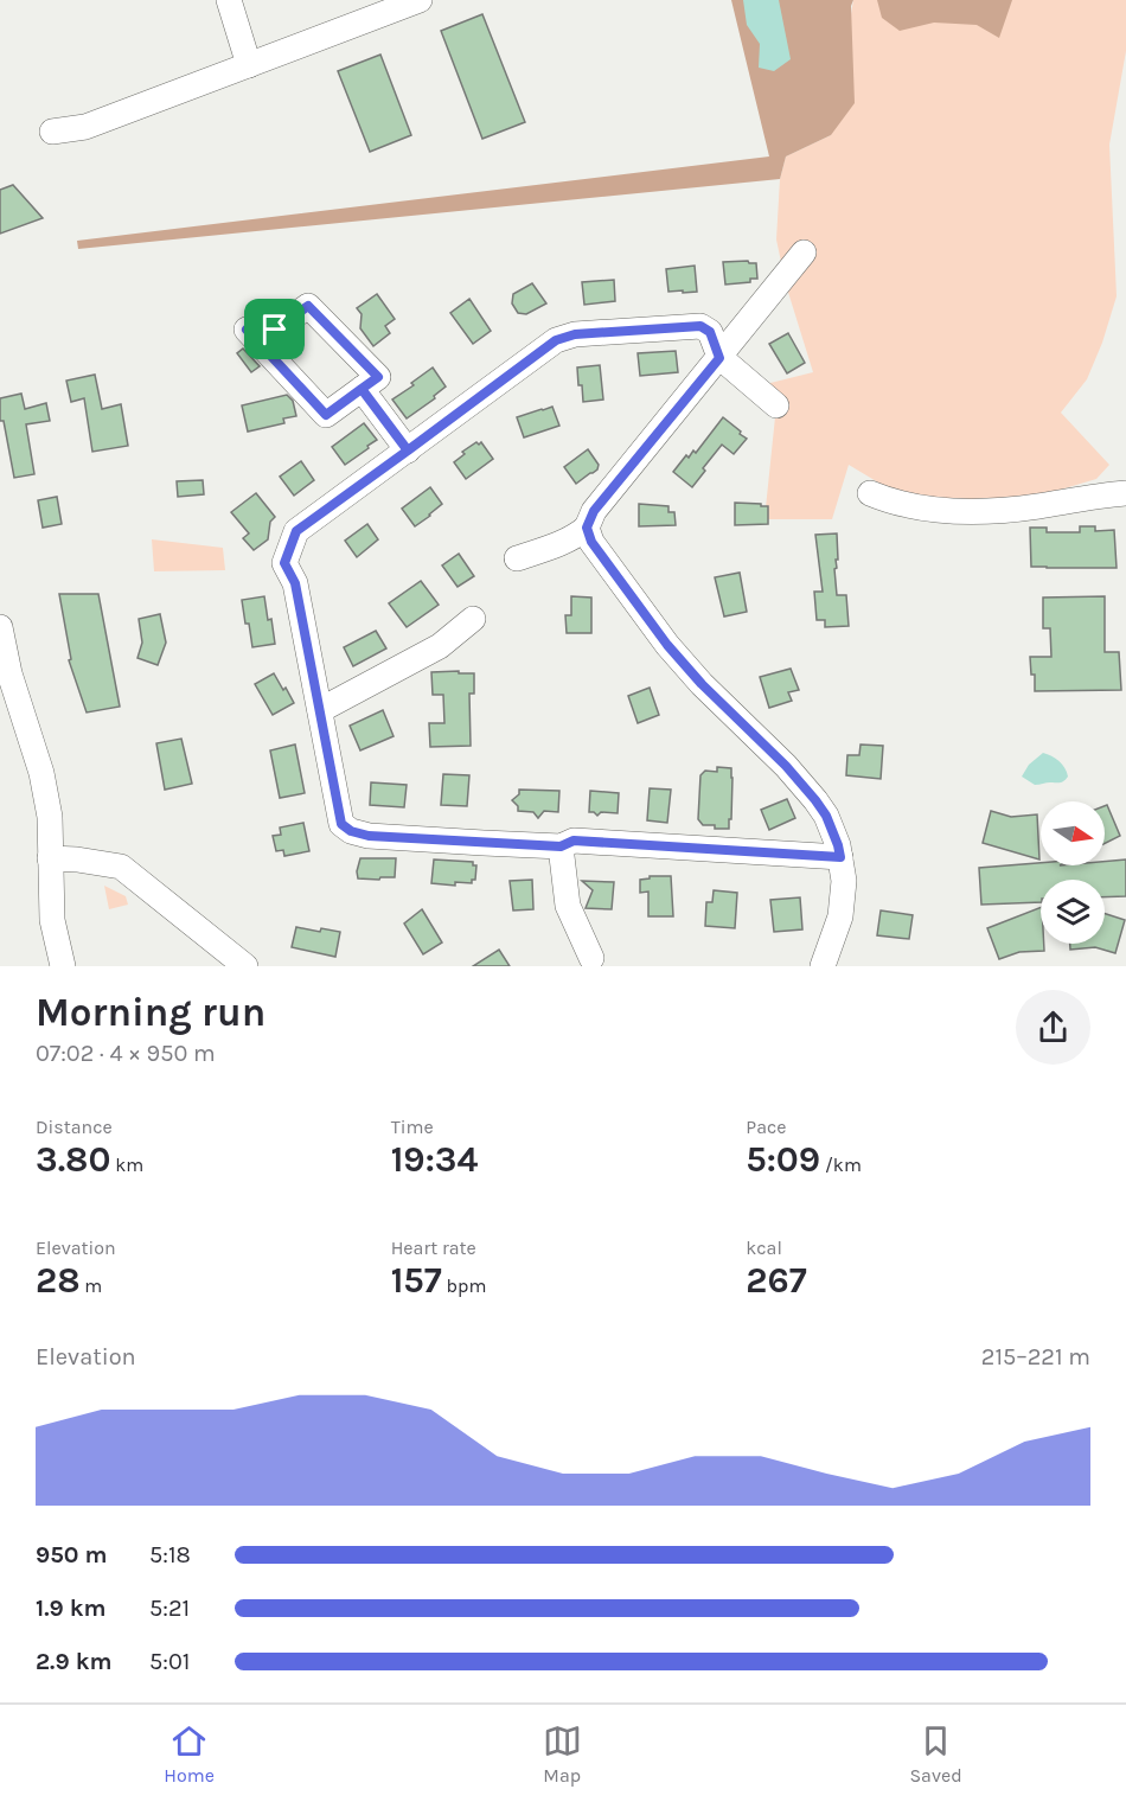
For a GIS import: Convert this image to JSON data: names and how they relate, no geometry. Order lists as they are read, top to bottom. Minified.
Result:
{"north":"right","page":{"heading":["Morning run","07:02 · 4 × 950 m"],"stats":[["Distance","3.80 km"],["Time","19:34"],["Pace","5:09 /km"],["Elevation","28 m"],["Heart rate","157 bpm"],["kcal","267"]],"chart":["Elevation","215–221 m"],"list":[{"name":"950 m","note":"5:18"},{"name":"1.9 km","note":"5:21"},{"name":"2.9 km","note":"5:01"}],"tabs":["Home","Map","Saved"]}}
